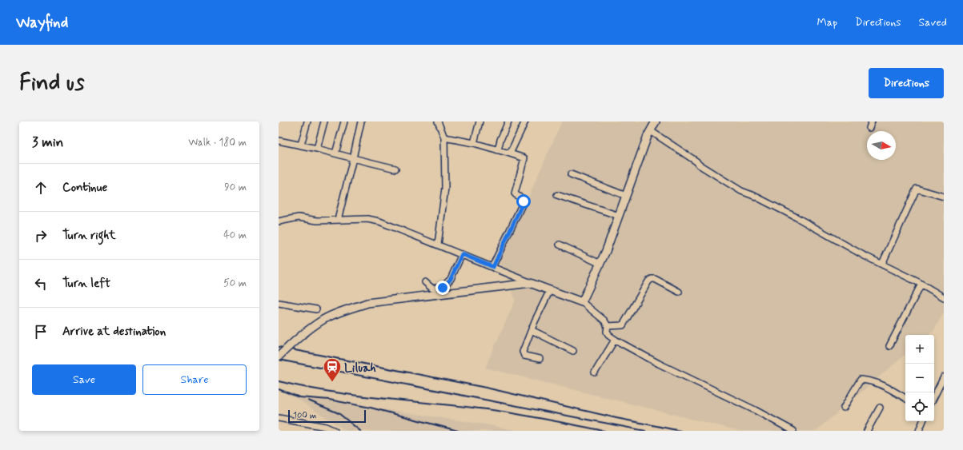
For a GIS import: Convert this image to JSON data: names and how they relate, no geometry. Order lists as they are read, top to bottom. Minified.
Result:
{"places":{"station":["Liluah"]},"scale_bar":"100 m","north":"right","page":{"header":"Wayfind","nav":["Map","Directions","Saved"],"buttons":["Directions",["Save","Share"]],"title":"Find us","heading":["3 min","Walk · 180 m"],"list":[["Continue","90 m"],["Turn right","40 m"],["Turn left","50 m"],"Arrive at destination"],"map_buttons":["+","−"],"scale":"100 m"}}
